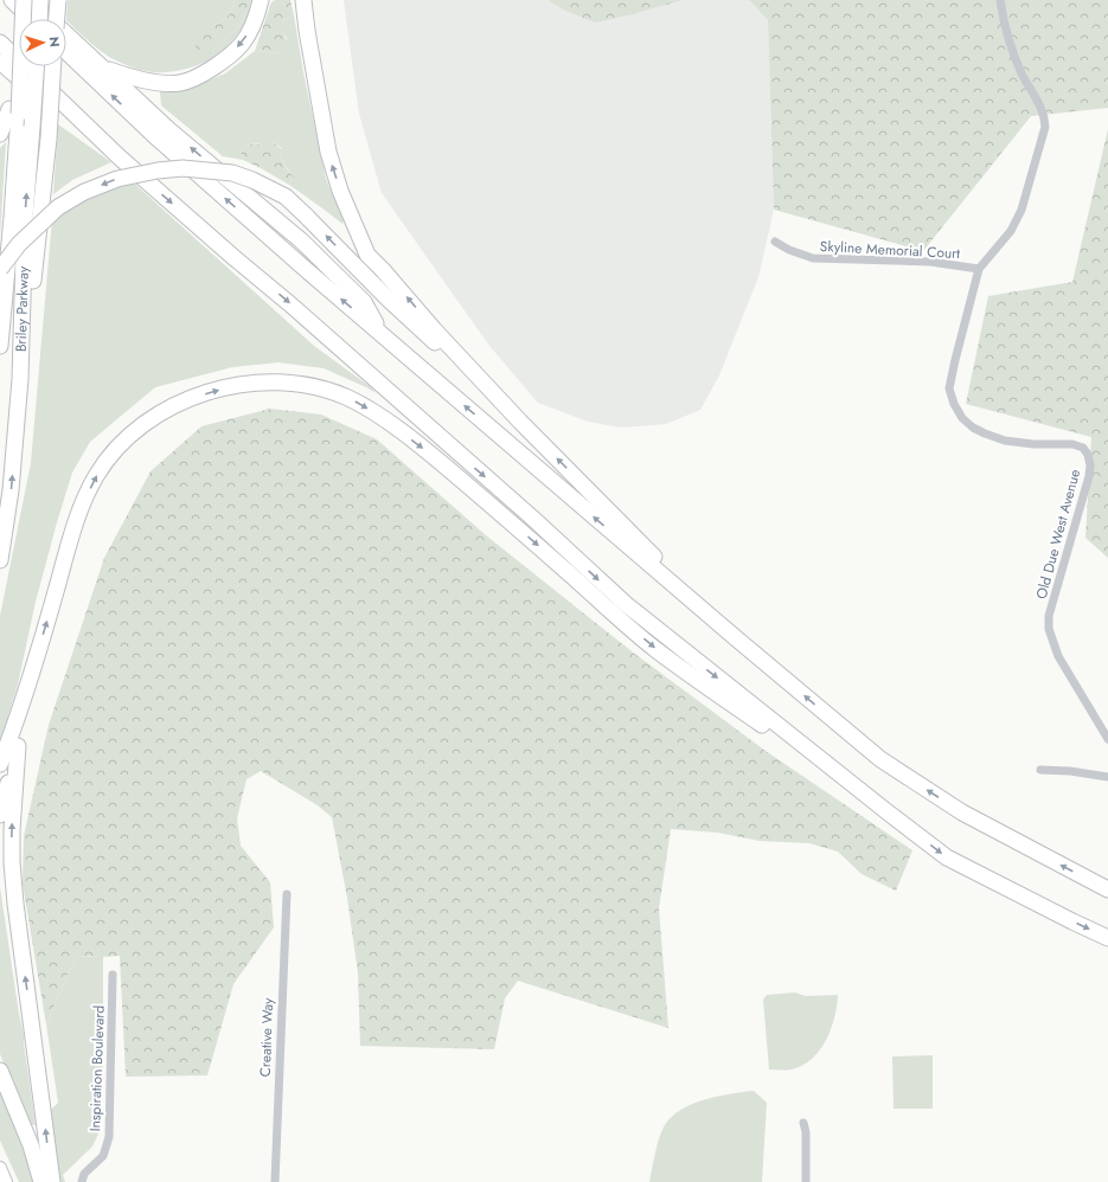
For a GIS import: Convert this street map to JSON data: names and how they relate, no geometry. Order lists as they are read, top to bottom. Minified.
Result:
{"streets":{"highway":["Briley Parkway"],"street":["Skyline Memorial Court","Old Due West Avenue","Creative Way","Inspiration Boulevard"]},"crossings":[["Skyline Memorial Court","Old Due West Avenue"]],"north":"right"}
